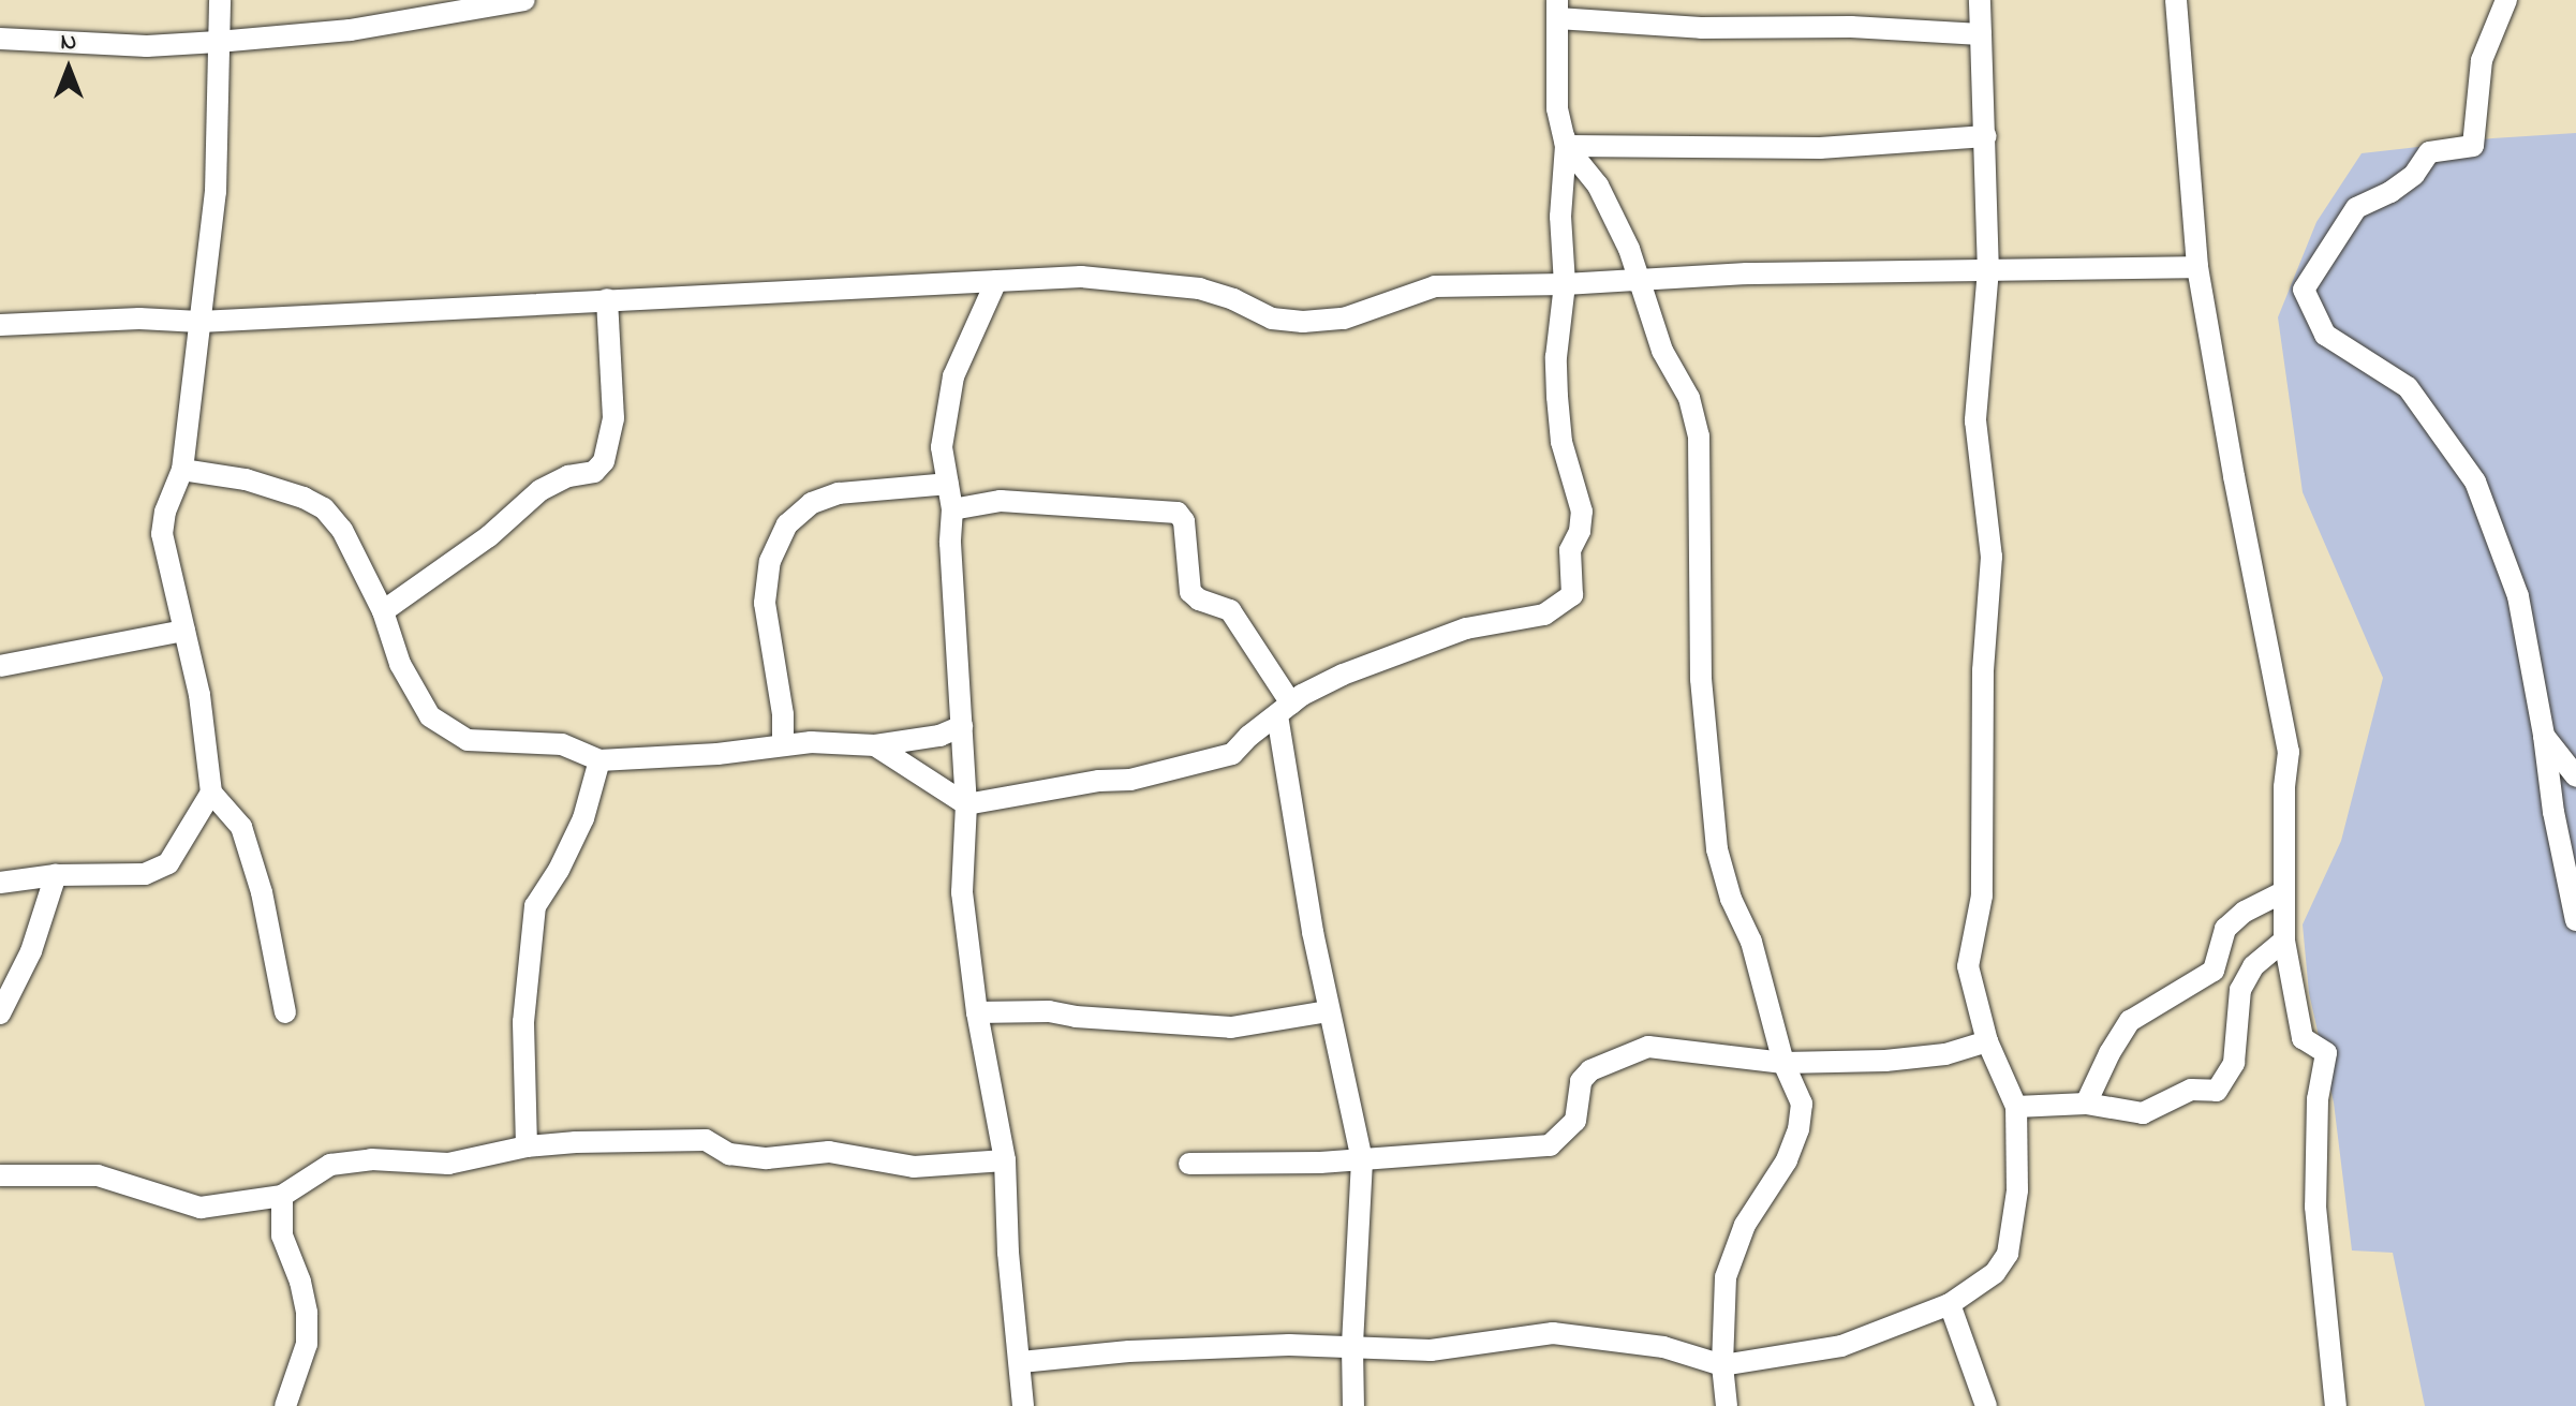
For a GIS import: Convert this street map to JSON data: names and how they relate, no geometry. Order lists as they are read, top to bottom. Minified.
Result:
{"north":"top"}
